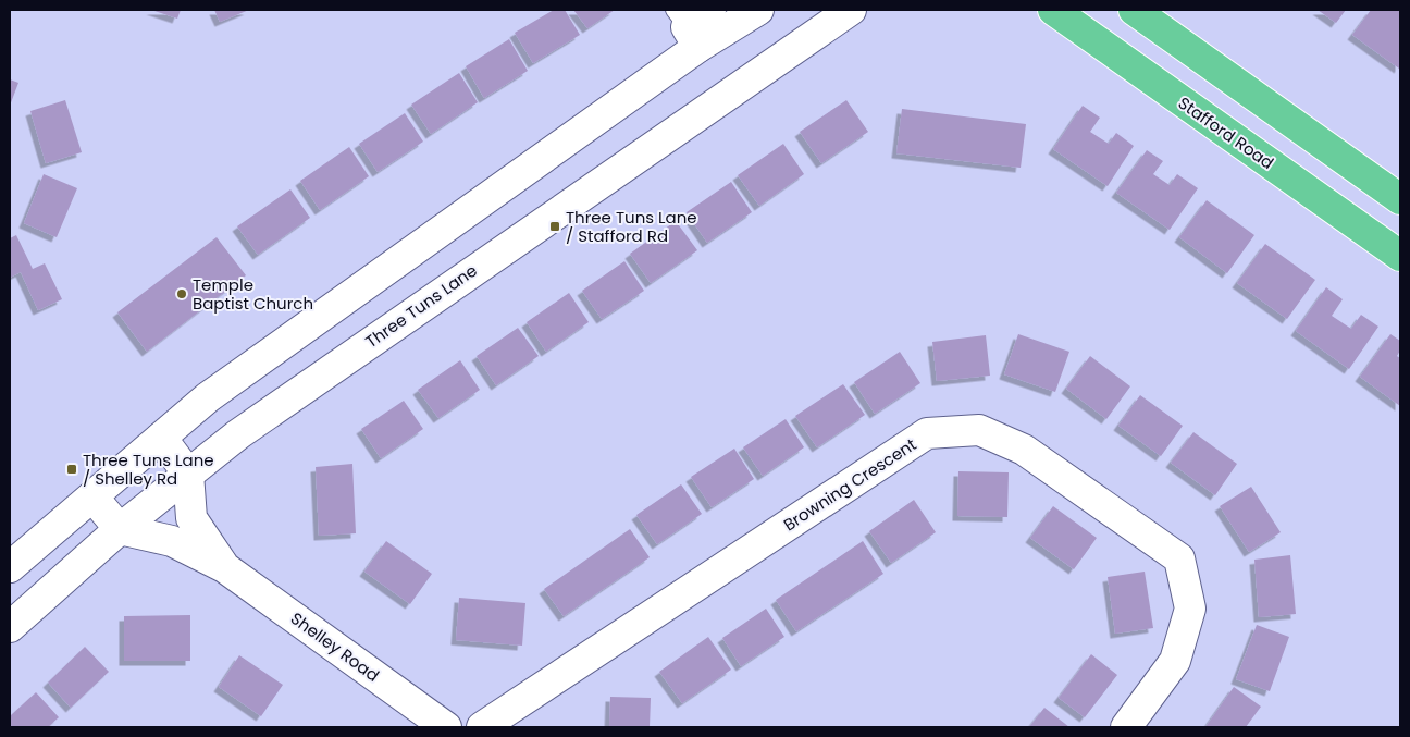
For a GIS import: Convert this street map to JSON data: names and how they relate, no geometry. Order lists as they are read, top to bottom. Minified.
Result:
{"streets":{"highway":["Stafford Road"],"street":["Three Tuns Lane","Browning Crescent","Shelley Road"]},"crossings":[["Three Tuns Lane","Shelley Road"]],"places":{"transit":["Three Tuns Lane / Stafford Rd","Three Tuns Lane / Shelley Rd"],"other":["Temple Baptist Church"]}}
